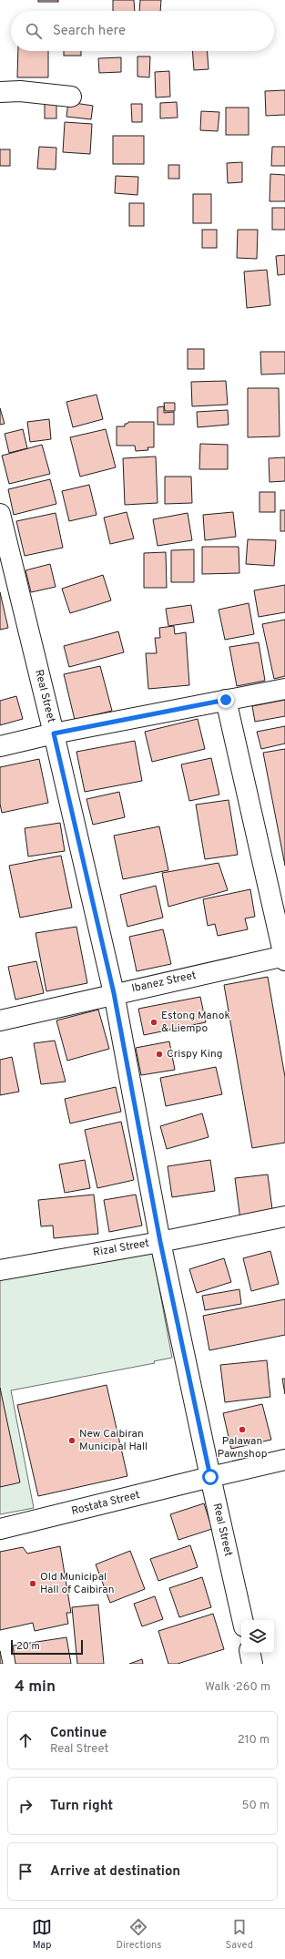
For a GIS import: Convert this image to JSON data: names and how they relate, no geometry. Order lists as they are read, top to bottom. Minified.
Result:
{"streets":{"street":["Real Street","Ibanez Street","Rizal Street","Rostata Street"]},"crossings":[["Real Street","Ibanez Street"],["Real Street","Rizal Street"],["Real Street","Rostata Street"]],"places":["Estong Manok & Liempo","Crispy King","Palawan Pawnshop","New Caibiran Municipal Hall","Old Municipal Hall of Caibiran"],"scale_bar":"20 m","page":{"search":"Search here","scale":"20 m","heading":["4 min","Walk · 260 m"],"list":[["Continue","Real Street","210 m"],["Turn right","50 m"],"Arrive at destination"],"nav":["Map","Directions","Saved"]}}
